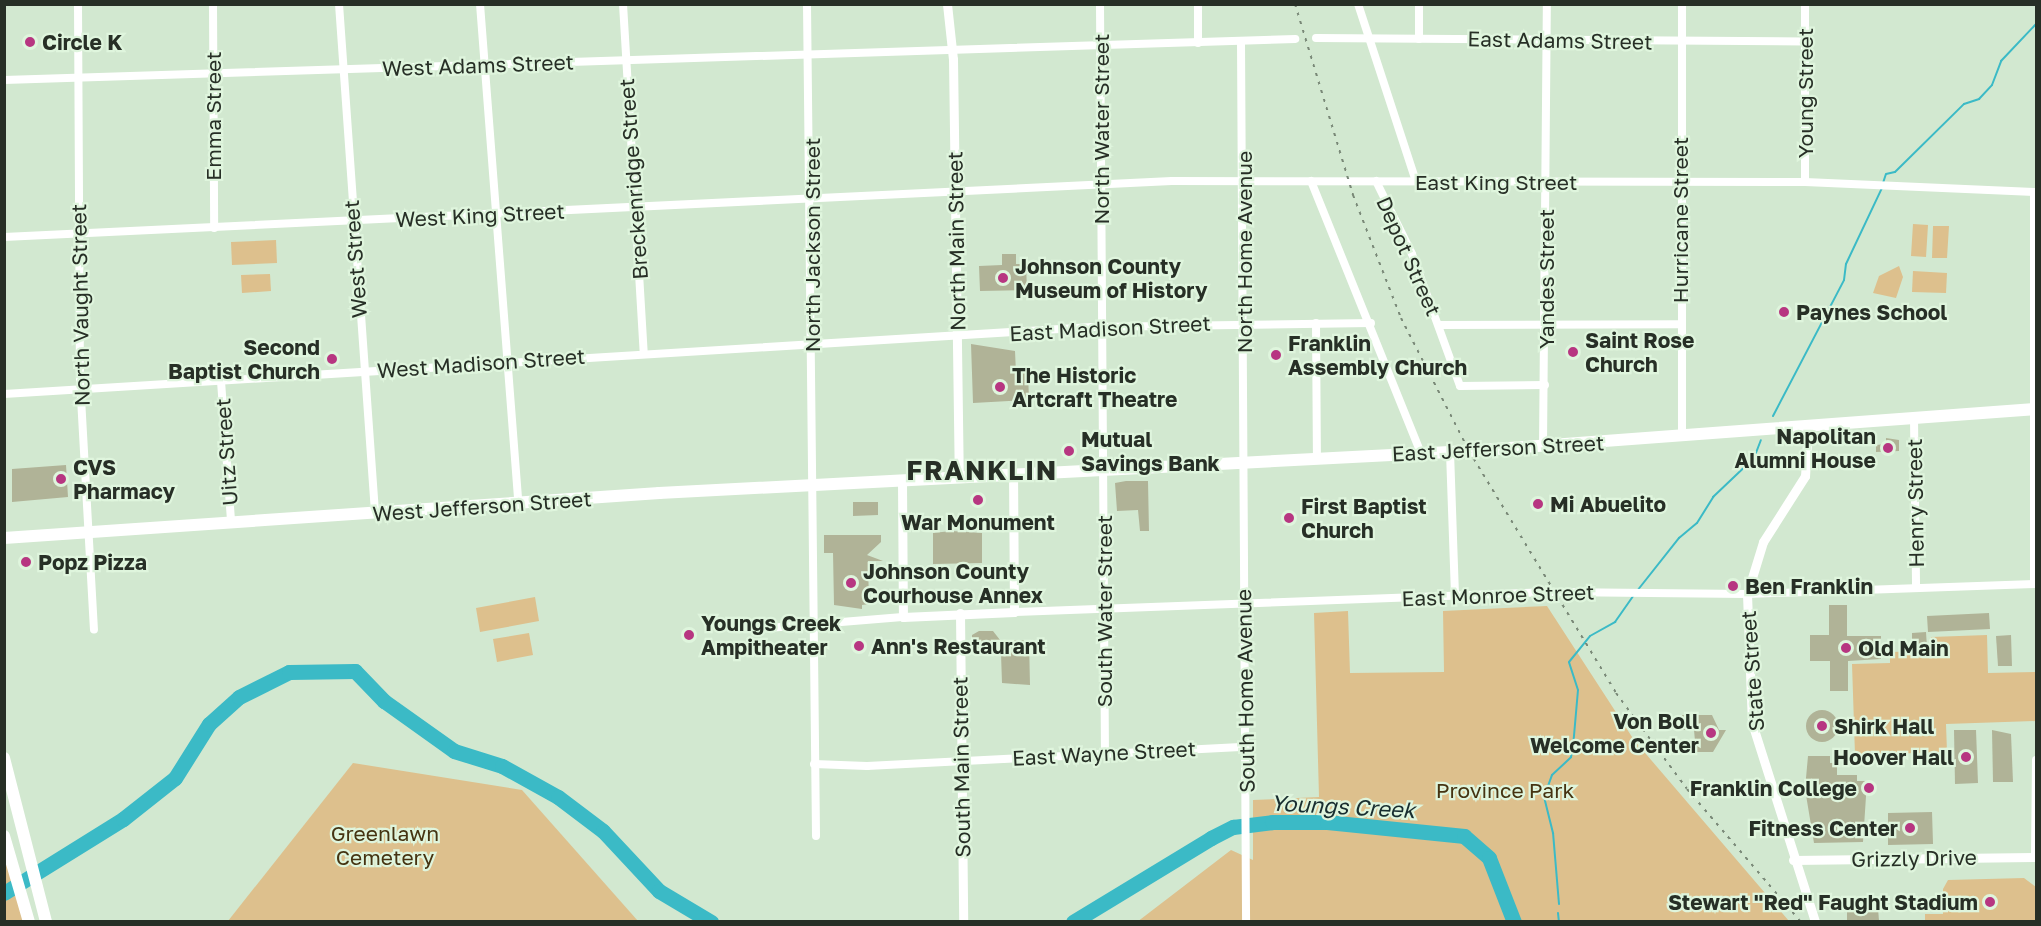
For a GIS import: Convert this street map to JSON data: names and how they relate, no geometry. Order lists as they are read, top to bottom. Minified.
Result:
{"streets":{"main road":["East Jefferson Street","West Jefferson Street"],"street":["East Adams Street","West Adams Street","Young Street","Emma Street","North Water Street","Breckenridge Street","East King Street","West King Street","Hurricane Street","North Main Street","North Jackson Street","North Home Avenue","Depot Street","West Street","Yandes Street","North Vaught Street","East Madison Street","West Madison Street","Uitz Street","Henry Street","East Monroe Street","South Water Street","State Street","South Home Avenue","East Wayne Street","South Main Street","Grizzly Drive"]},"crossings":[["East Adams Street","Young Street"],["East Adams Street","Hurricane Street"],["East Adams Street","Yandes Street"],["West Adams Street","Emma Street"],["West Adams Street","Breckenridge Street"],["West Adams Street","North Main Street"],["West Adams Street","North Jackson Street"],["West Adams Street","West Street"],["West Adams Street","North Vaught Street"],["Young Street","East King Street"],["Emma Street","West King Street"],["North Water Street","East King Street"],["North Water Street","East Madison Street"],["North Water Street","East Jefferson Street"],["North Water Street","South Water Street"],["Breckenridge Street","West King Street"],["Breckenridge Street","West Madison Street"],["East King Street","West King Street"],["East King Street","Hurricane Street"],["East King Street","North Main Street"],["East King Street","North Home Avenue"],["East King Street","Depot Street"],["East King Street","Yandes Street"],["West King Street","North Main Street"],["West King Street","North Jackson Street"],["West King Street","West Street"],["West King Street","North Vaught Street"],["Hurricane Street","East Jefferson Street"],["North Main Street","East Madison Street"],["North Main Street","West Madison Street"],["North Main Street","East Jefferson Street"],["North Main Street","West Jefferson Street"],["North Jackson Street","West Madison Street"],["North Jackson Street","West Jefferson Street"],["North Jackson Street","East Wayne Street"],["North Home Avenue","East Madison Street"],["North Home Avenue","East Jefferson Street"],["North Home Avenue","South Home Avenue"],["Depot Street","Yandes Street"],["West Street","West Madison Street"],["West Street","West Jefferson Street"],["Yandes Street","East Jefferson Street"],["North Vaught Street","West Madison Street"],["North Vaught Street","West Jefferson Street"],["East Madison Street","West Madison Street"],["West Madison Street","Uitz Street"],["East Jefferson Street","Henry Street"],["East Jefferson Street","West Jefferson Street"],["East Jefferson Street","South Water Street"],["East Jefferson Street","State Street"],["East Jefferson Street","South Home Avenue"],["Uitz Street","West Jefferson Street"],["Henry Street","East Monroe Street"],["East Monroe Street","South Water Street"],["East Monroe Street","State Street"],["East Monroe Street","South Home Avenue"],["East Monroe Street","South Main Street"],["South Water Street","East Wayne Street"],["State Street","Grizzly Drive"],["South Home Avenue","East Wayne Street"],["East Wayne Street","South Main Street"]],"districts":["FRANKLIN"],"water":["Youngs Creek"],"parks":["Province Park","Greenlawn Cemetery"],"places":["Circle K","Johnson County Museum of History","Paynes School","Saint Rose Church","Franklin Assembly Church","Second Baptist Church","The Historic Artcraft Theatre","Napolitan Alumni House","Mutual Savings Bank","CVS Pharmacy","War Monument","Mi Abuelito","First Baptist Church","Popz Pizza","Johnson County Courhouse Annex","Ben Franklin","Youngs Creek Ampitheater","Ann's Restaurant","Old Main","Shirk Hall","Von Boll Welcome Center","Hoover Hall","Franklin College","Fitness Center","Stewart \"Red\" Faught Stadium"]}
